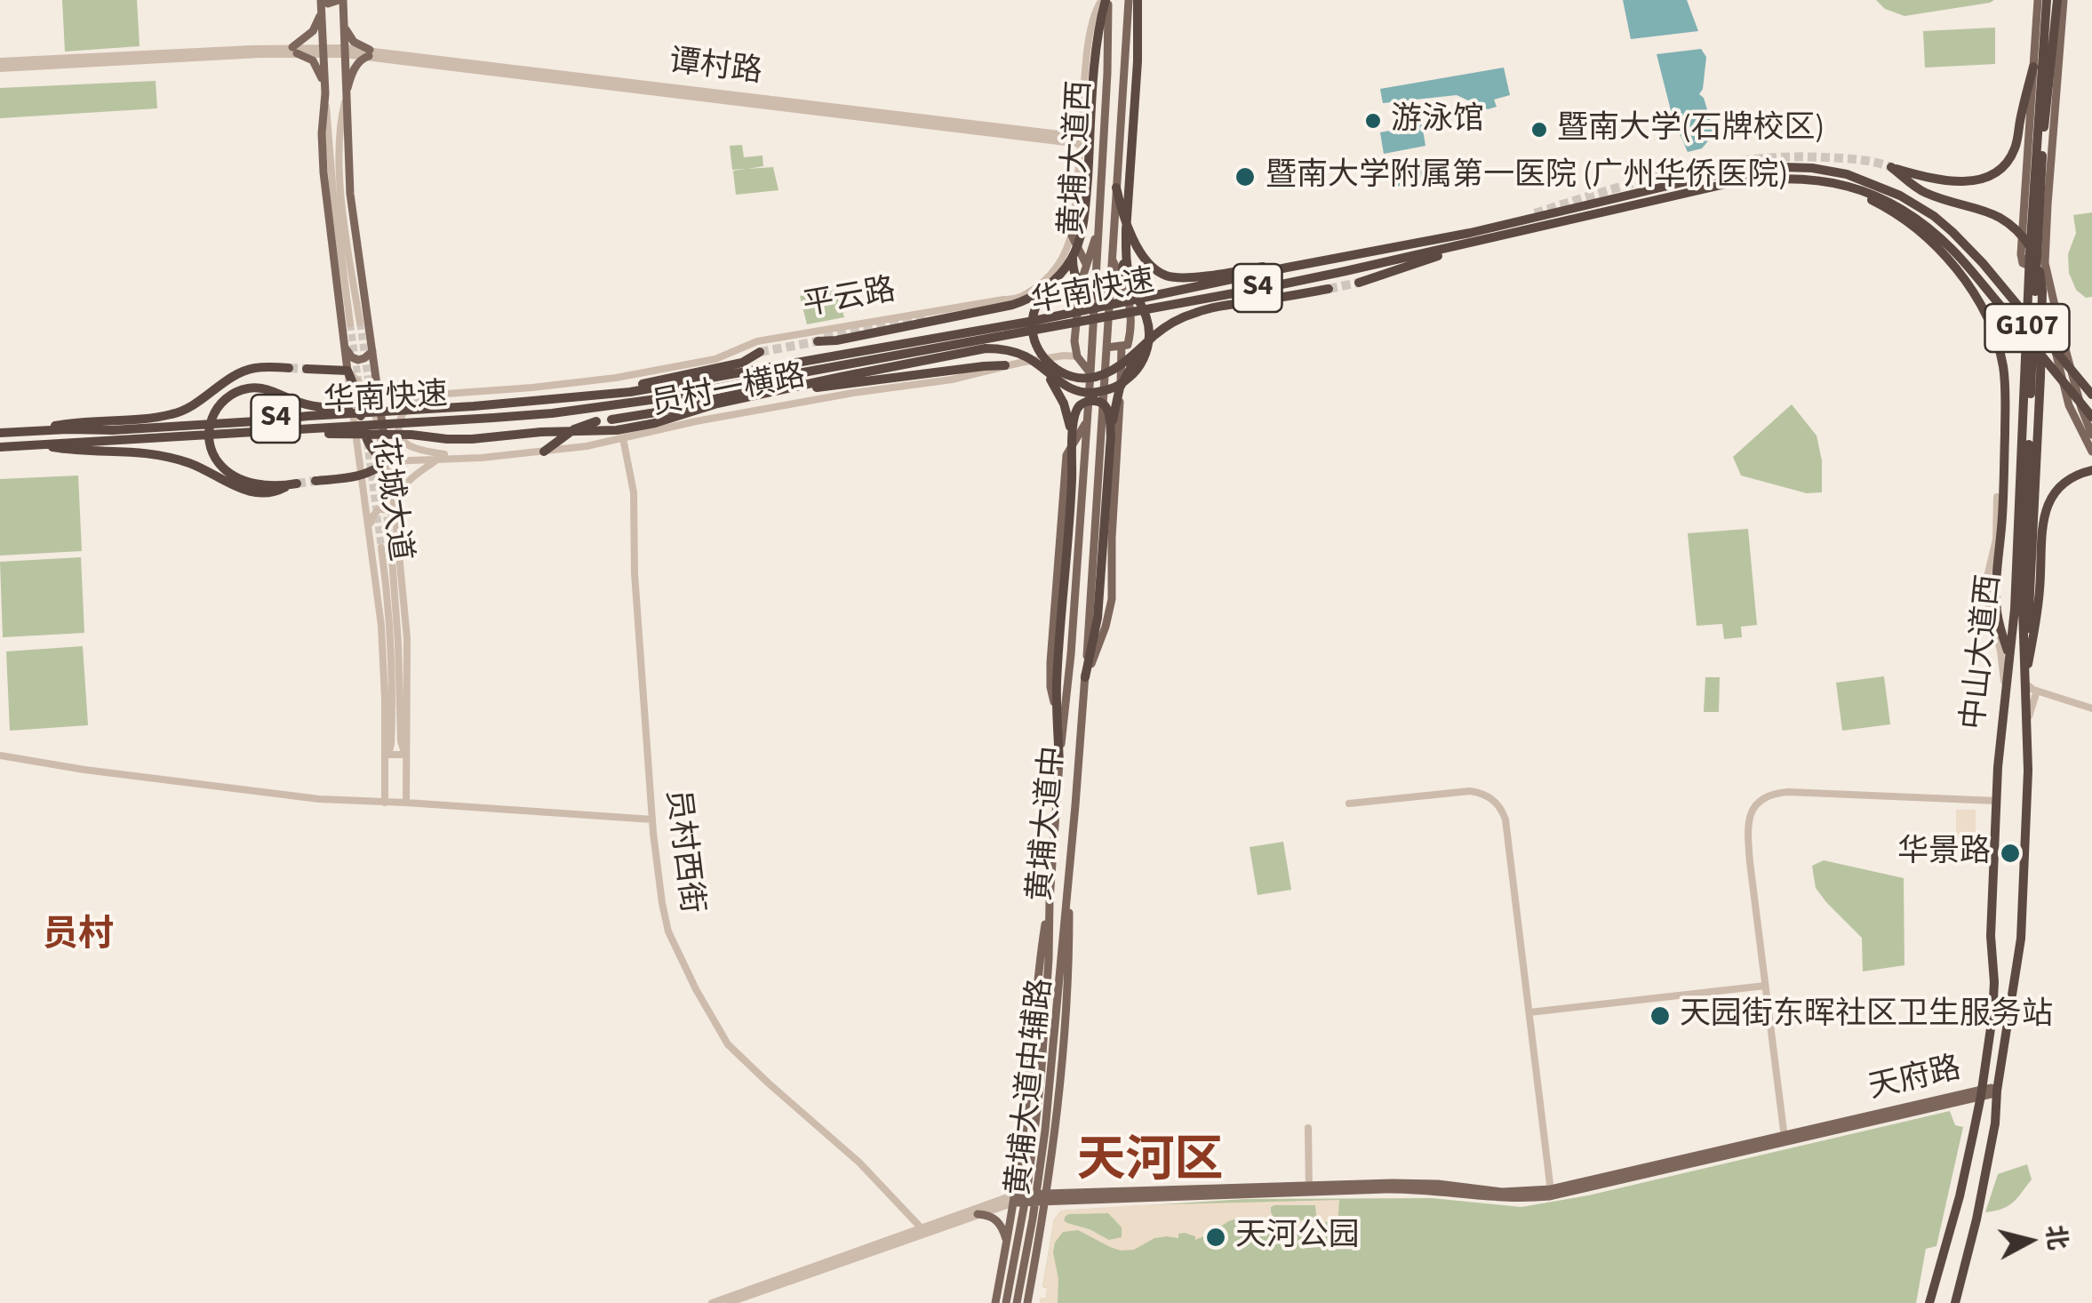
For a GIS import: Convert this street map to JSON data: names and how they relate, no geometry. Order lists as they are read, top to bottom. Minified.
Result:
{"streets":{"highway":["S4","华南快速","G107","中山大道西"],"main road":["黄埔大道西","花城大道","黄埔大道中","天府路","黄埔大道中辅路"],"street":["谭村路","平云路","员村一横路","员村西街"]},"crossings":[["谭村路","平云路"],["谭村路","花城大道"],["黄埔大道西","平云路"],["黄埔大道西","黄埔大道中"],["平云路","花城大道"],["员村一横路","花城大道"],["员村一横路","员村西街"],["中山大道西","天府路"],["黄埔大道中","黄埔大道中辅路"],["天府路","黄埔大道中辅路"]],"districts":["员村","天河区"],"places":["游泳馆","暨南大学(石牌校区)","暨南大学附属第一医院 (广州华侨医院)","华景路","天园街东晖社区卫生服务站","天河公园"],"north":"right"}
